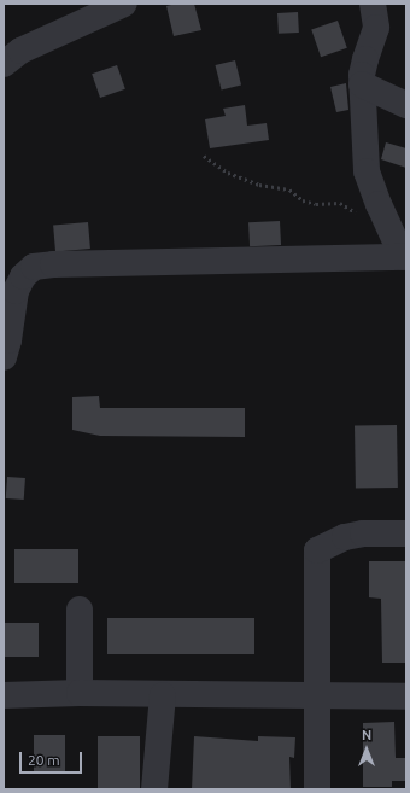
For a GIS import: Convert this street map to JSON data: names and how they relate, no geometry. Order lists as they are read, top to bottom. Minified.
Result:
{"scale_bar":"20 m","north":"top"}
